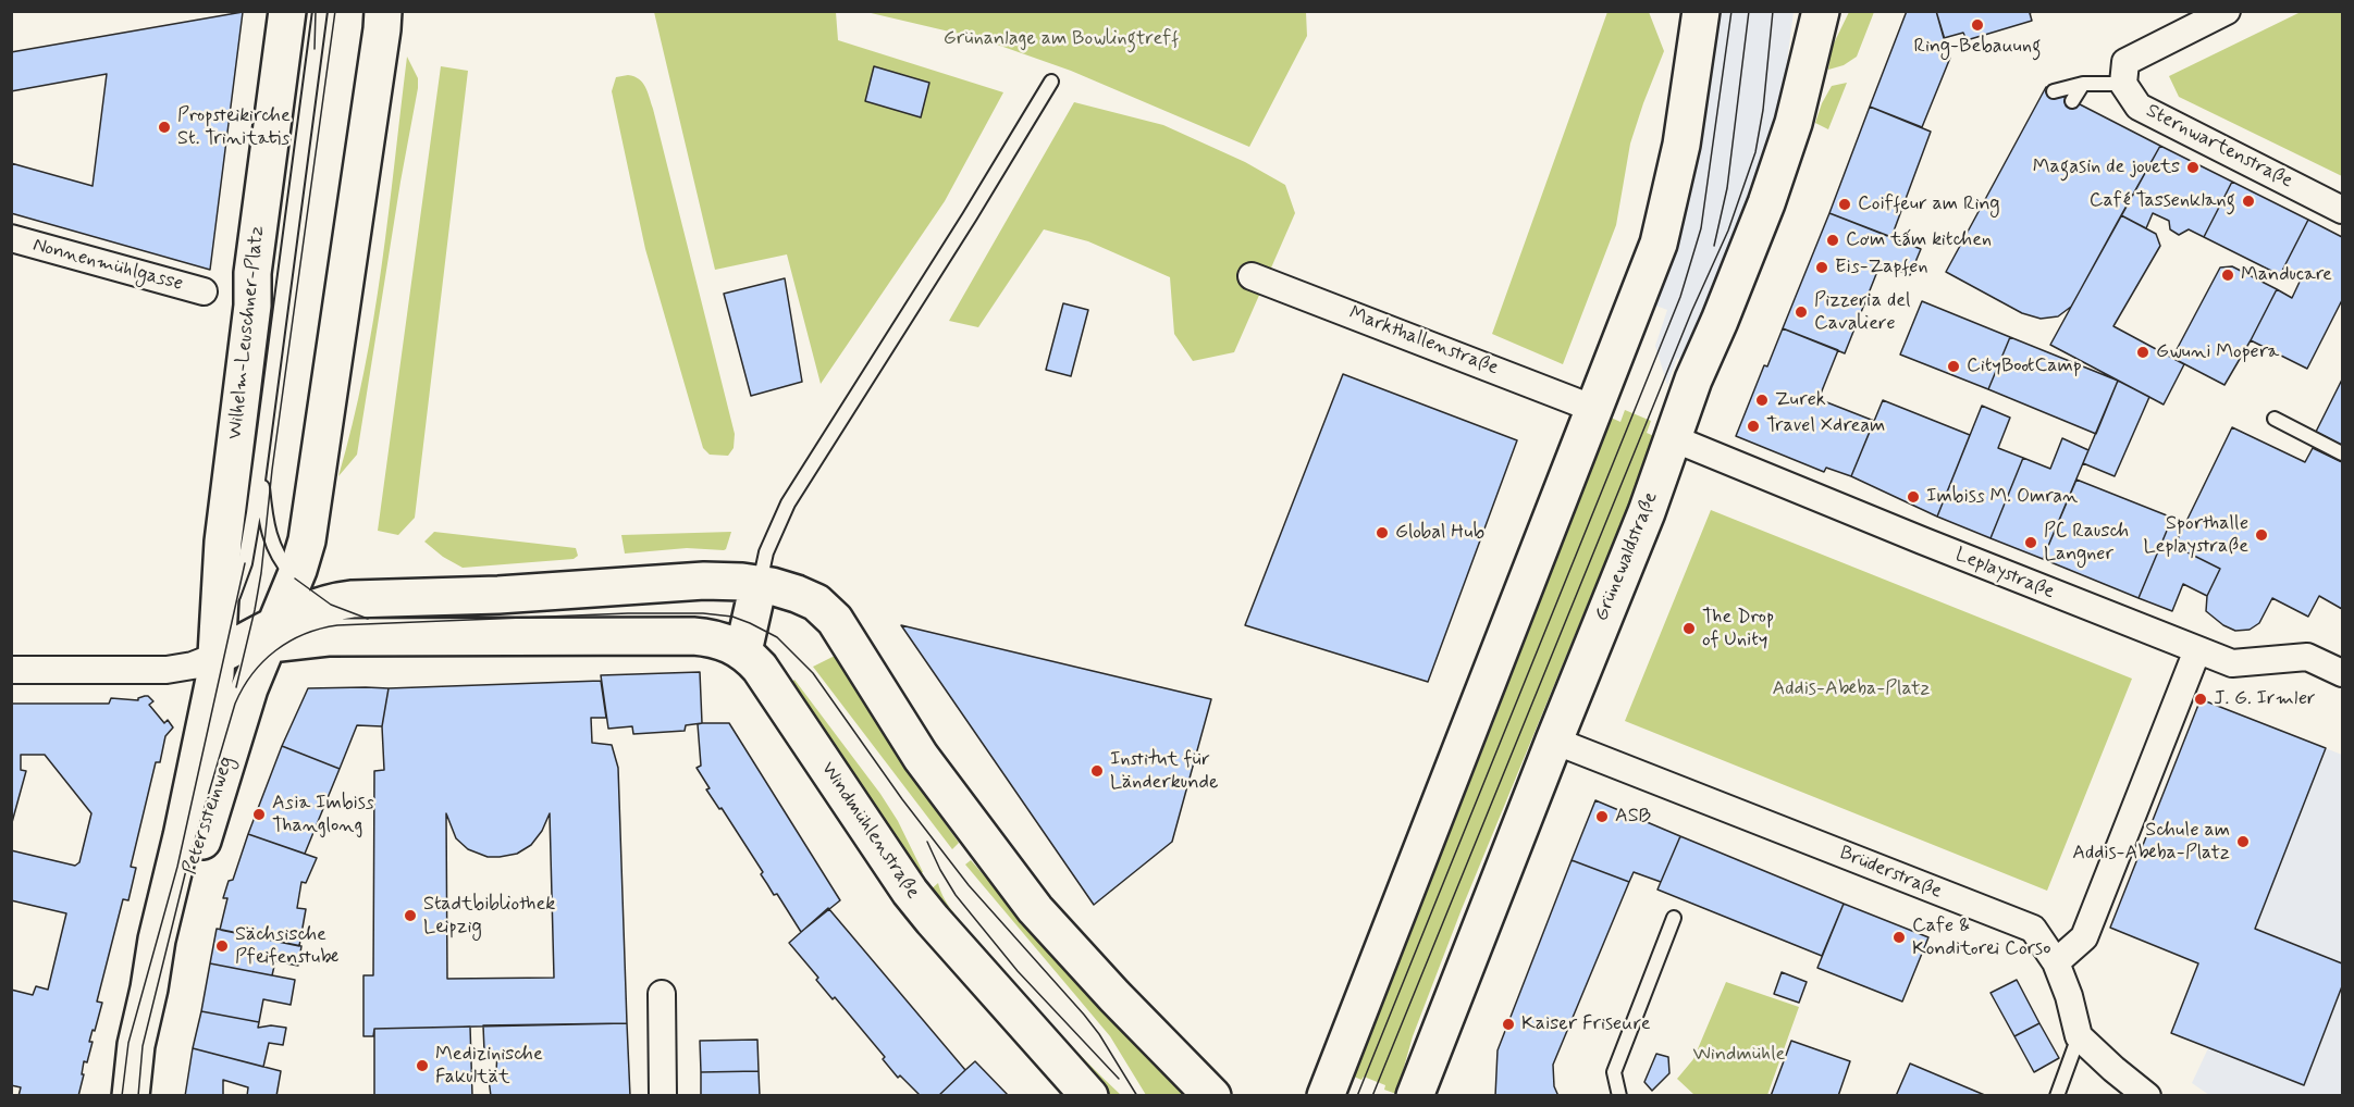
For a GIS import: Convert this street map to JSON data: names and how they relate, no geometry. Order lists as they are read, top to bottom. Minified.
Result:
{"streets":{"main road":["Wilhelm-Leuschner-Platz","Grünewaldstraße","Peterssteinweg","Windmühlenstraße"],"street":["Sternwartenstraße","Nonnenmühlgasse","Markthallenstraße","Leplaystraße","Brüderstraße"]},"crossings":[["Wilhelm-Leuschner-Platz","Peterssteinweg"],["Grünewaldstraße","Leplaystraße"],["Grünewaldstraße","Brüderstraße"]],"parks":["Grünanlage am Bowlingtreff","Addis-Abeba-Platz","Windmühle"],"places":["Ring-Bebauung","Propsteikirche St. Trinitatis","Magasin de jouets","Café Tassenklang","Coiffeur am Ring","Cơm tấm kitchen","Eis-Zapfen","Manducare","Pizzeria del Cavaliere","Gwuni Mopera","CityBootCamp","Zurek","Travel Xdream","Imbiss M. Omran","Global Hub","Sporthalle Leplaystraße","PC Rausch Langner","The Drop of Unity","J. G. Irmler","Institut für Länderkunde","Asia Imbiss Thanglong","ASB","Schule am Addis-Abeba-Platz","Stadtbibliothek Leipzig","Cafe & Konditorei Corso","Sächsische Pfeifenstube","Kaiser Friseure","Medizinische Fakultät"]}
